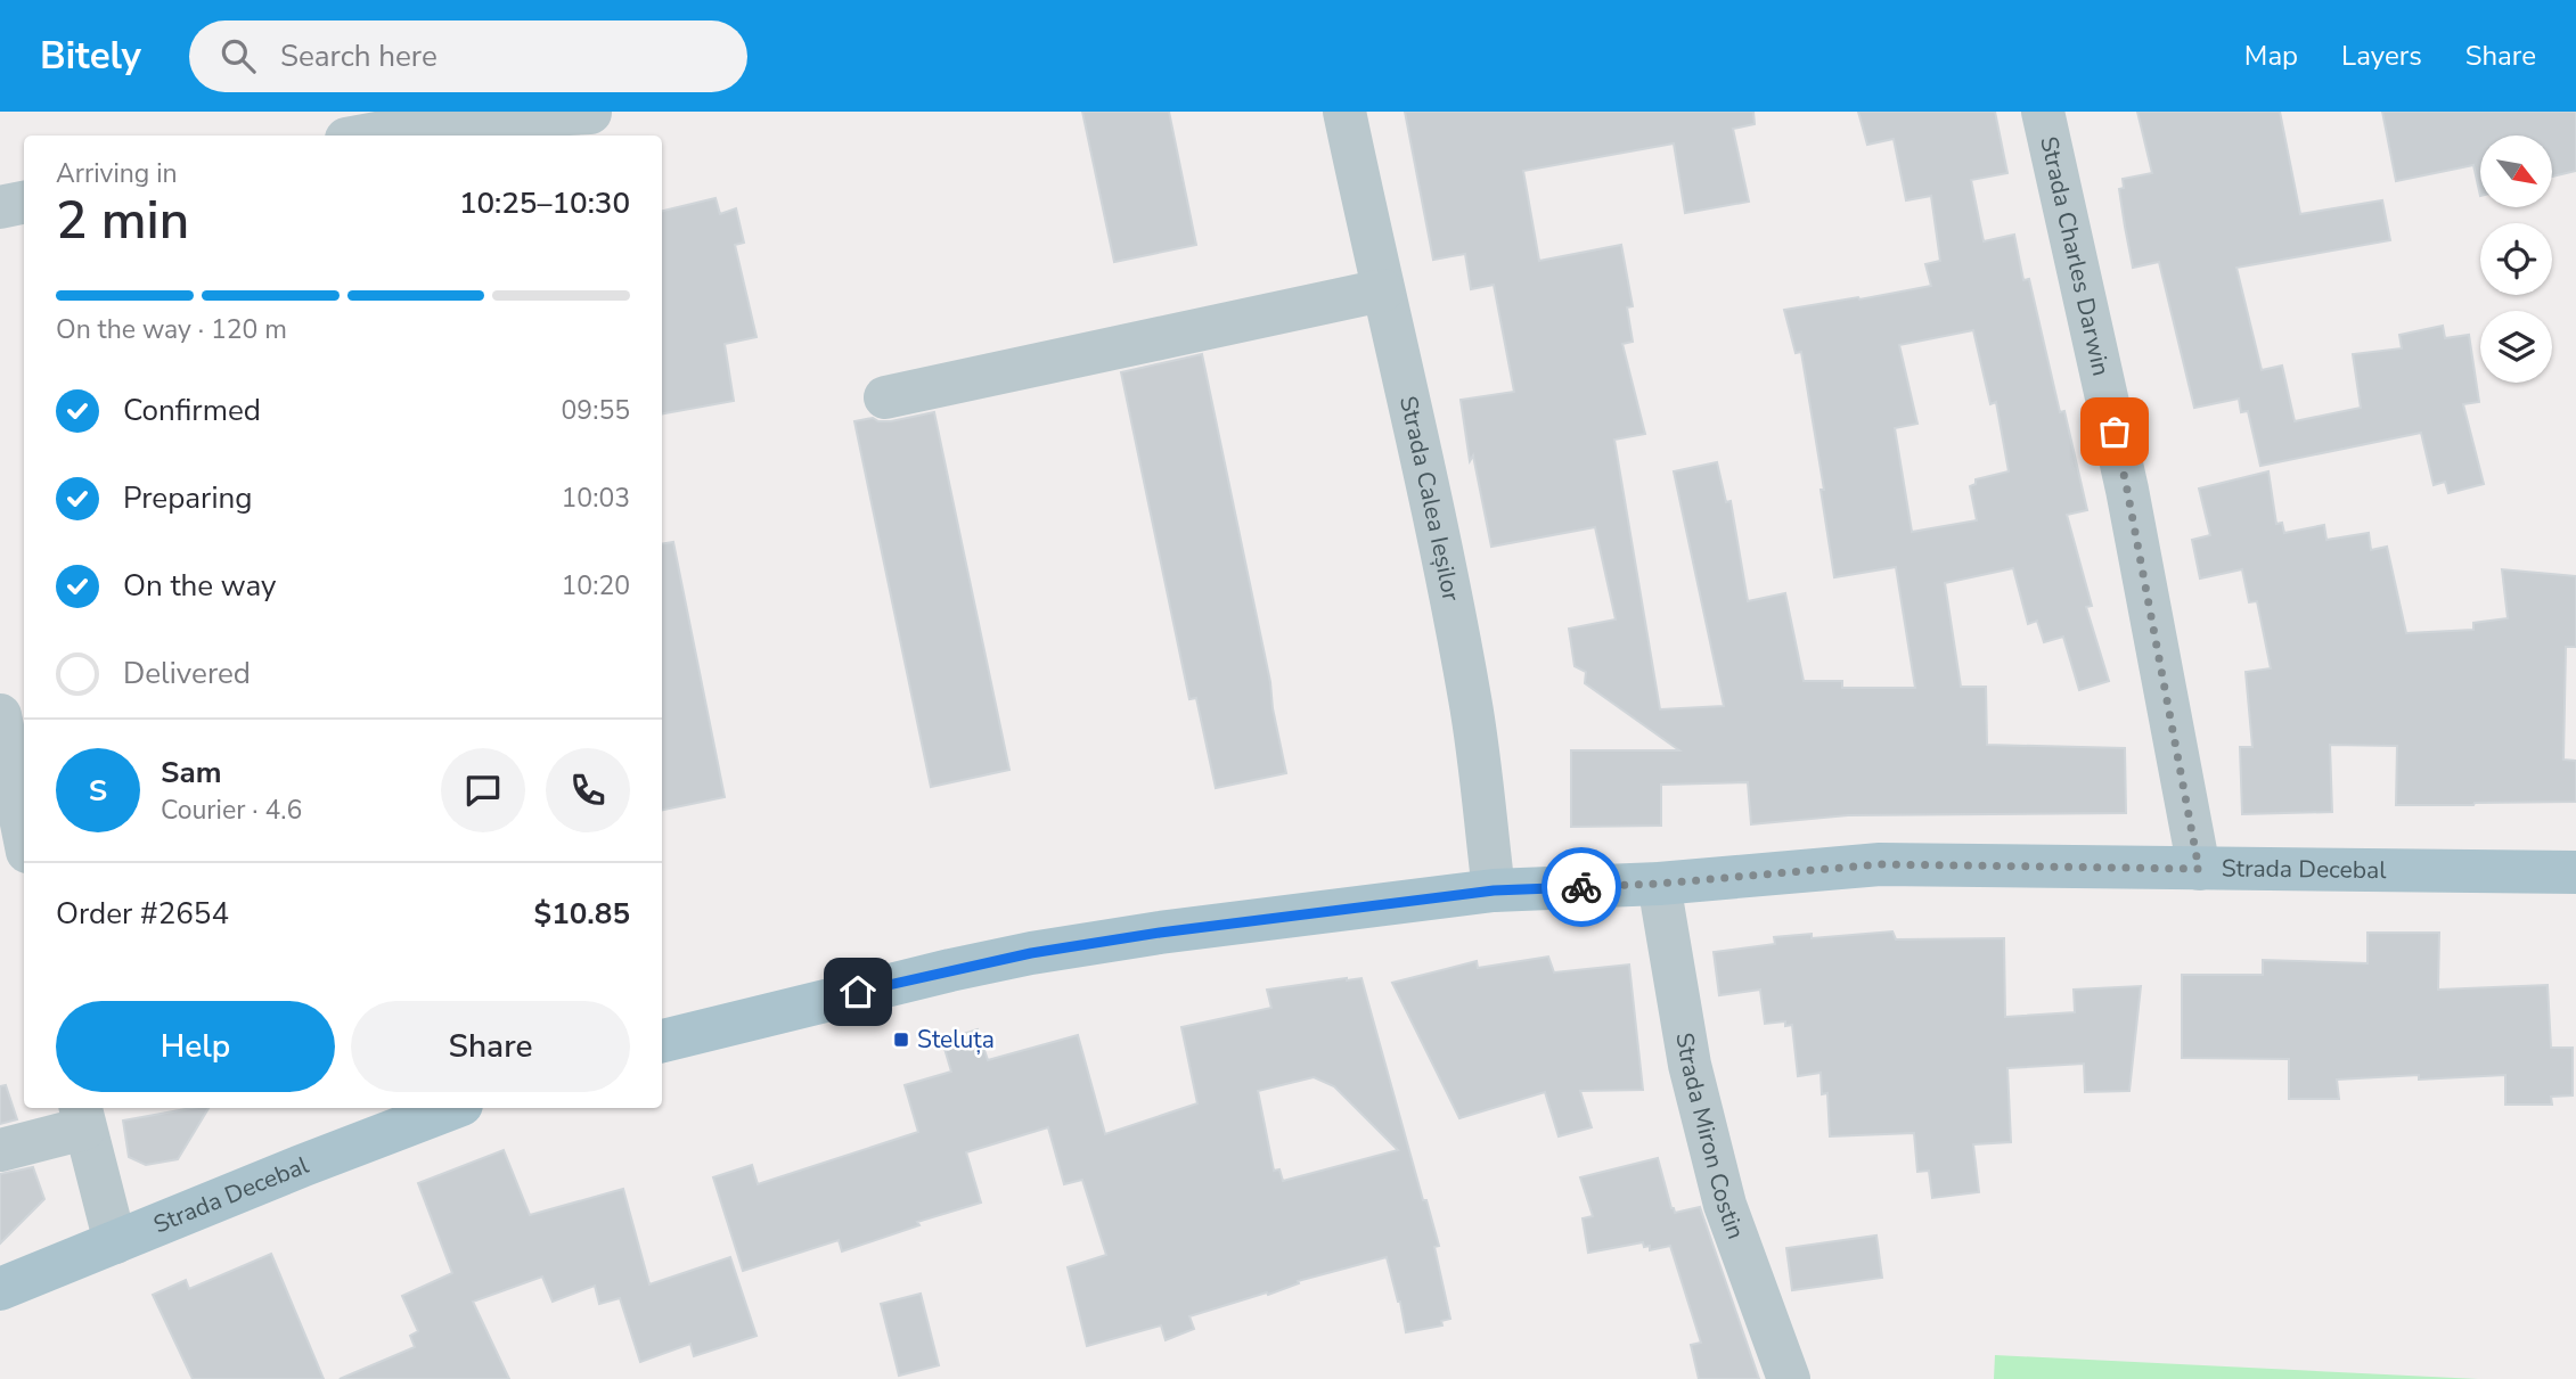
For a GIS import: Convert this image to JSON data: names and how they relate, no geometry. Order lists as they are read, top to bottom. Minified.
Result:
{"streets":{"main road":["Strada Decebal"],"street":["Strada Charles Darwin","Strada Calea Ieșilor","Strada Miron Costin"]},"crossings":[["Strada Charles Darwin","Strada Decebal"],["Strada Calea Ieșilor","Strada Decebal"],["Strada Decebal","Strada Miron Costin"]],"places":{"transit":["Steluța"]},"north":"bottom right","page":{"header":"Bitely","search":"Search here","nav":["Map","Layers","Share"],"heading":["2 min","Arriving in","10:25–10:30"],"panel":["Sam","Courier · 4.6","Order #2654","$10.85"],"bar":"On the way · 120 m","list":[["Confirmed","09:55"],["Preparing","10:03"],["On the way","10:20"],"Delivered"],"round":"S","buttons":["Help","Share"]}}
